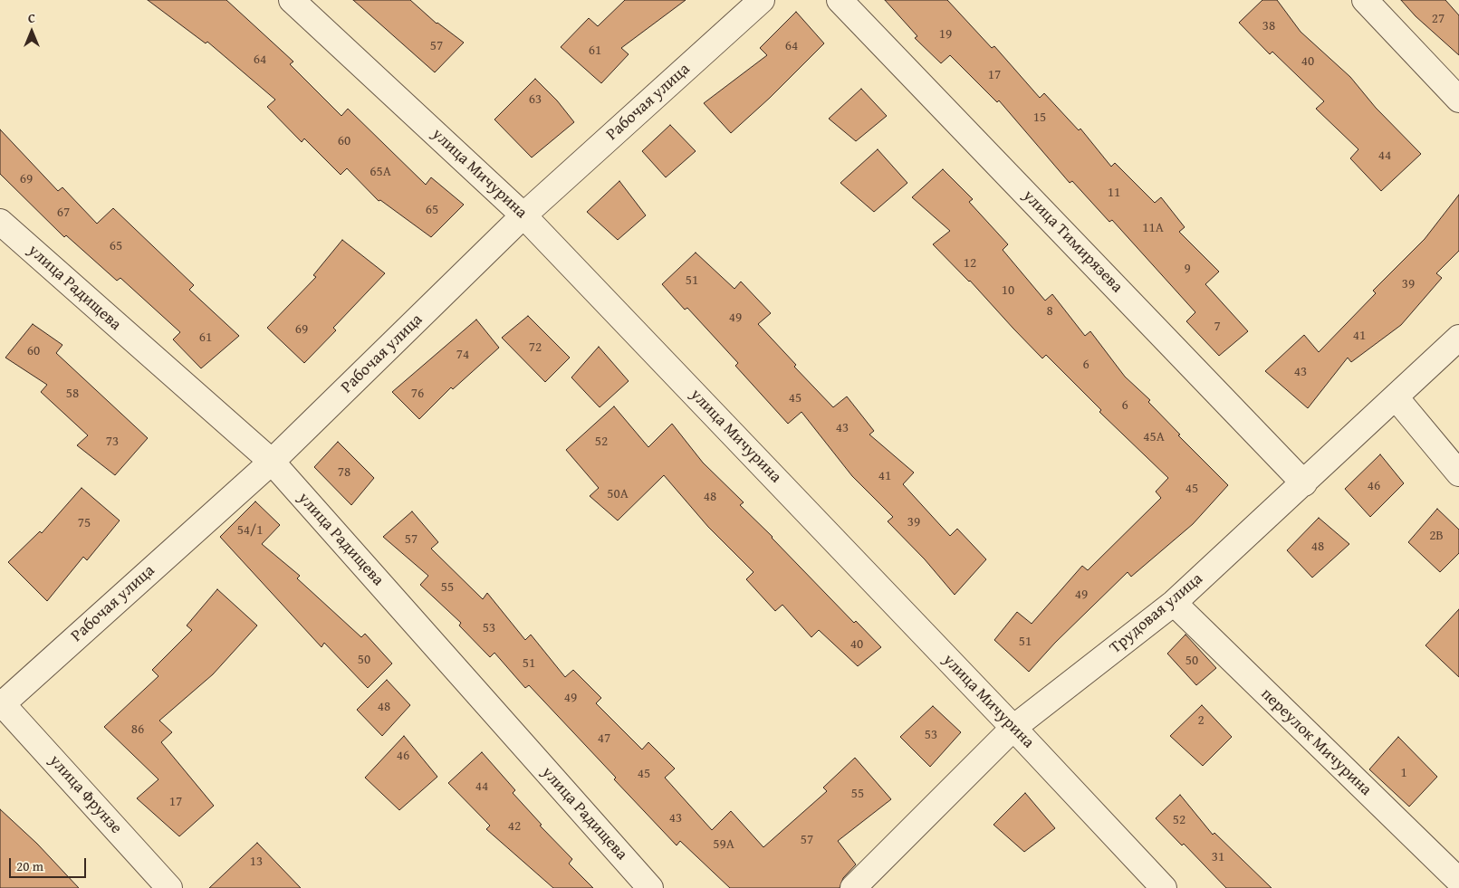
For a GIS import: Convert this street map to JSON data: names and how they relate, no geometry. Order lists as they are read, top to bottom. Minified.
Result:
{"streets":{"street":["Рабочая улица","улица Мичурина","улица Тимирязева","улица Радищева","Трудовая улица","переулок Мичурина","улица Фрунзе"]},"crossings":[["Рабочая улица","улица Мичурина"],["Рабочая улица","улица Радищева"],["Рабочая улица","улица Фрунзе"],["улица Мичурина","Трудовая улица"],["улица Тимирязева","Трудовая улица"],["Трудовая улица","переулок Мичурина"]],"house_numbers":["27","38","19","57","64","61","64","40","17","63","15","60","44","65А","69","11","65","67","11А","65","12","9","51","39","10","8","49","7","69","41","61","72","60","74","6","43","58","76","45","6","43","45А","73","52","78","41","46","45","50А","48","39","75","54/1","2В","57","48","55","49","53","51","40","50","50","51","49","48","2","86","53","47","46","1","45","44","55","17","43","52","42","57","59А","31","13"],"scale_bar":"20 m","north":"top"}
